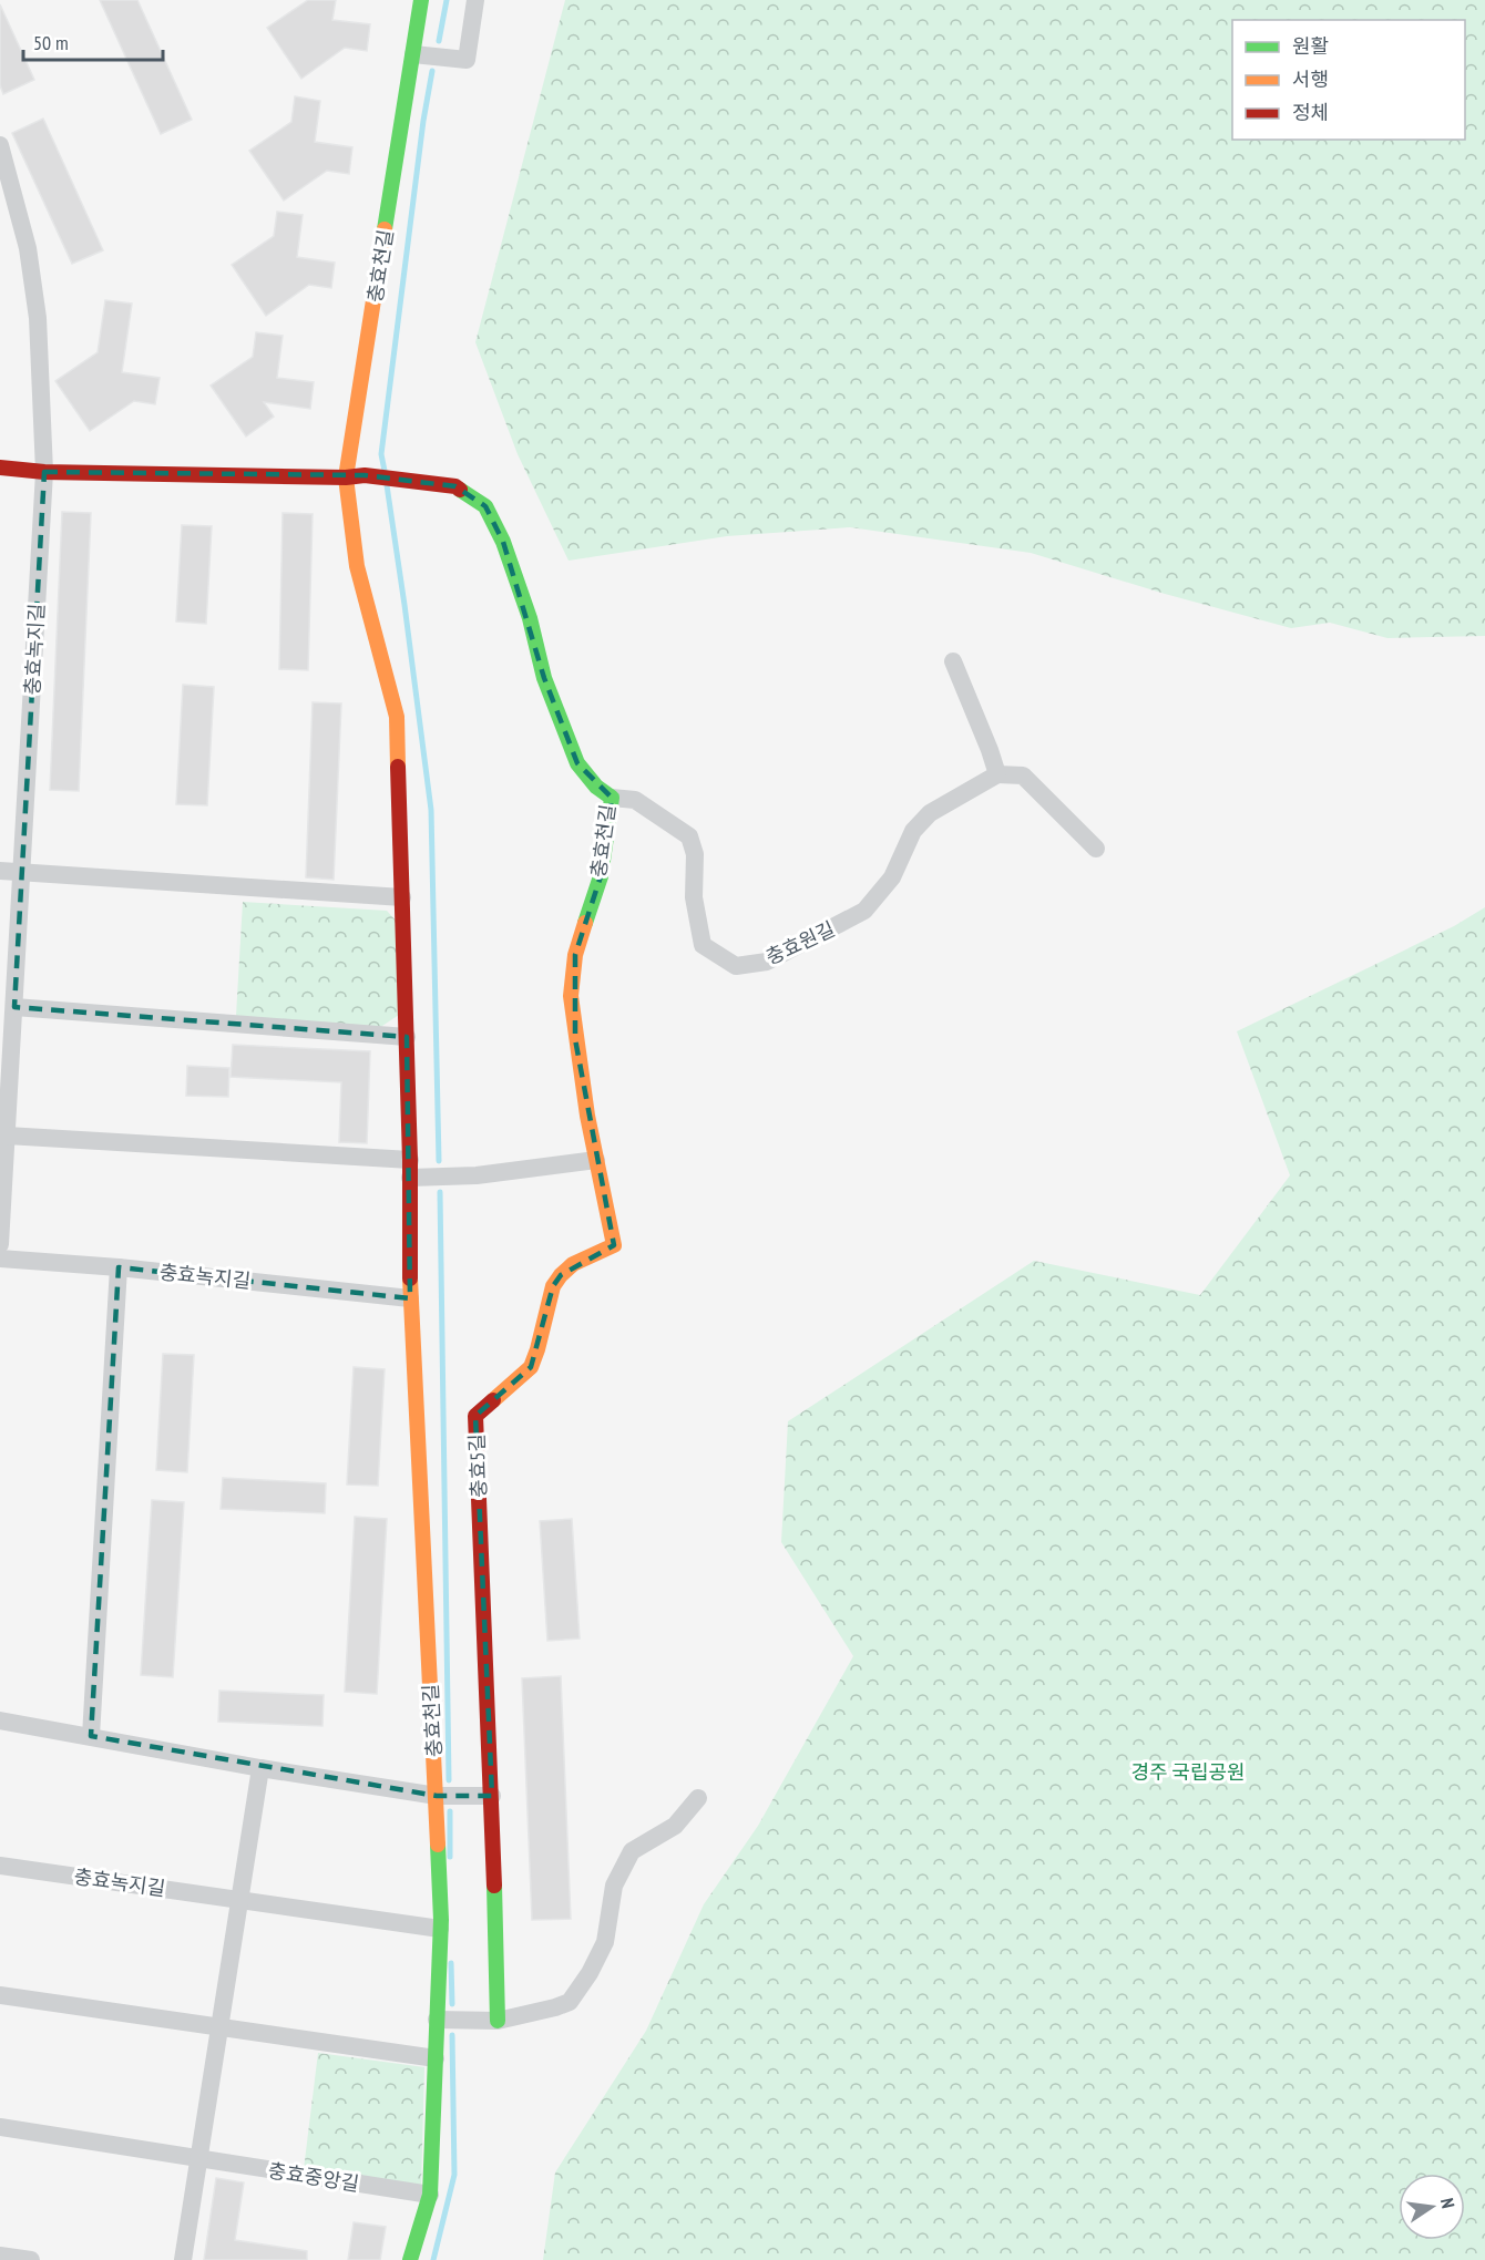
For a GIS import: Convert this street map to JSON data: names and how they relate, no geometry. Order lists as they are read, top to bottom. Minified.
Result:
{"streets":{"street":["충효천길","충효녹지길","충효원길","충효5길","충효중앙길"]},"crossings":[["충효천길","충효녹지길"],["충효천길","충효원길"],["충효천길","충효5길"],["충효천길","충효중앙길"]],"parks":["경주 국립공원"],"legend":["원활","서행","정체"],"scale_bar":"50 m","north":"right"}
